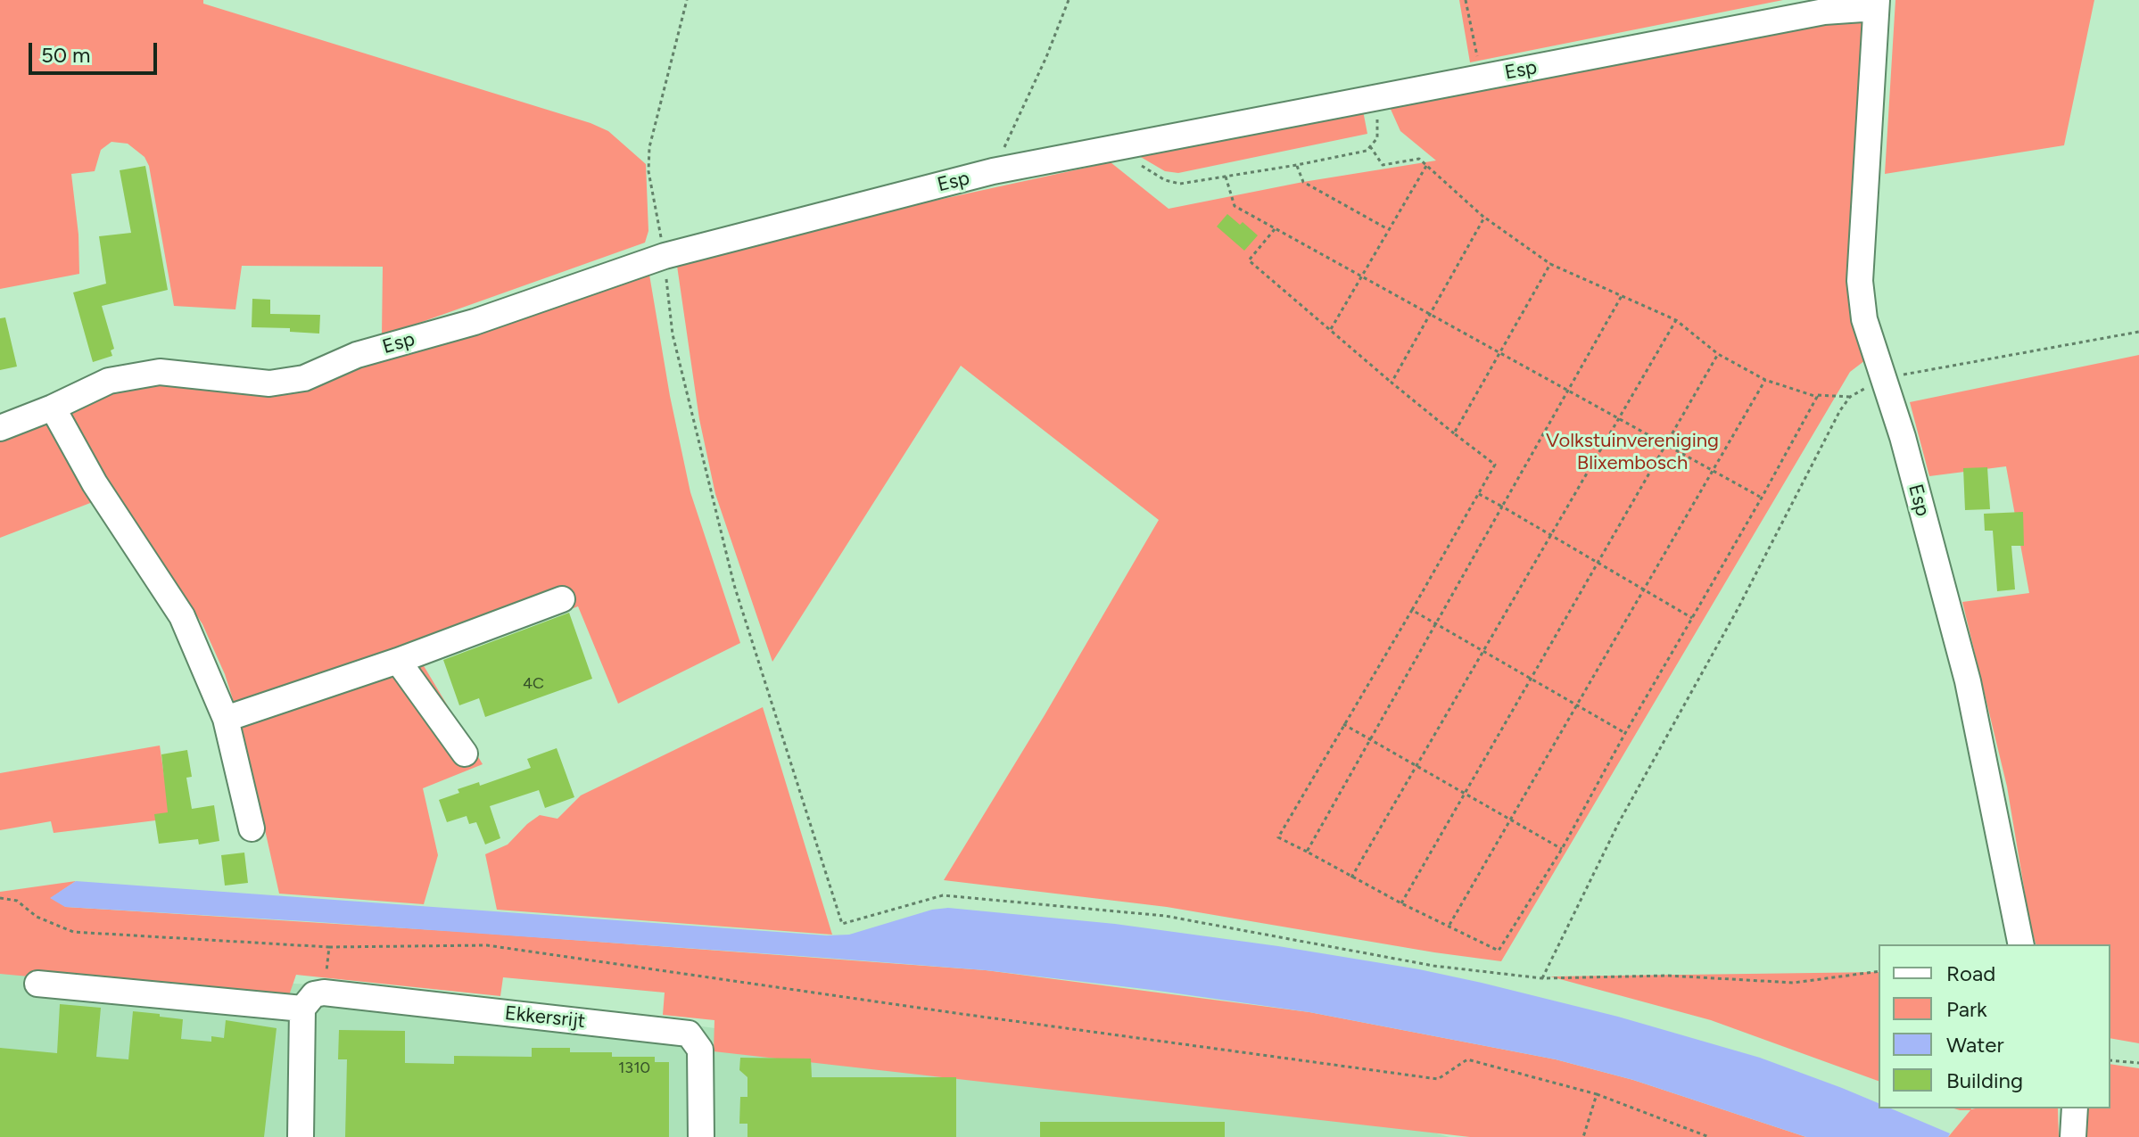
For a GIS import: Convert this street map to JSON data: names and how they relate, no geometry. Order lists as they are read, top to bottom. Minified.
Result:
{"streets":{"street":["Esp","Ekkersrijt"]},"parks":["Volkstuinvereniging Blixembosch"],"house_numbers":["4C","1310"],"legend":["Road","Park","Water","Building"],"scale_bar":"50 m"}
